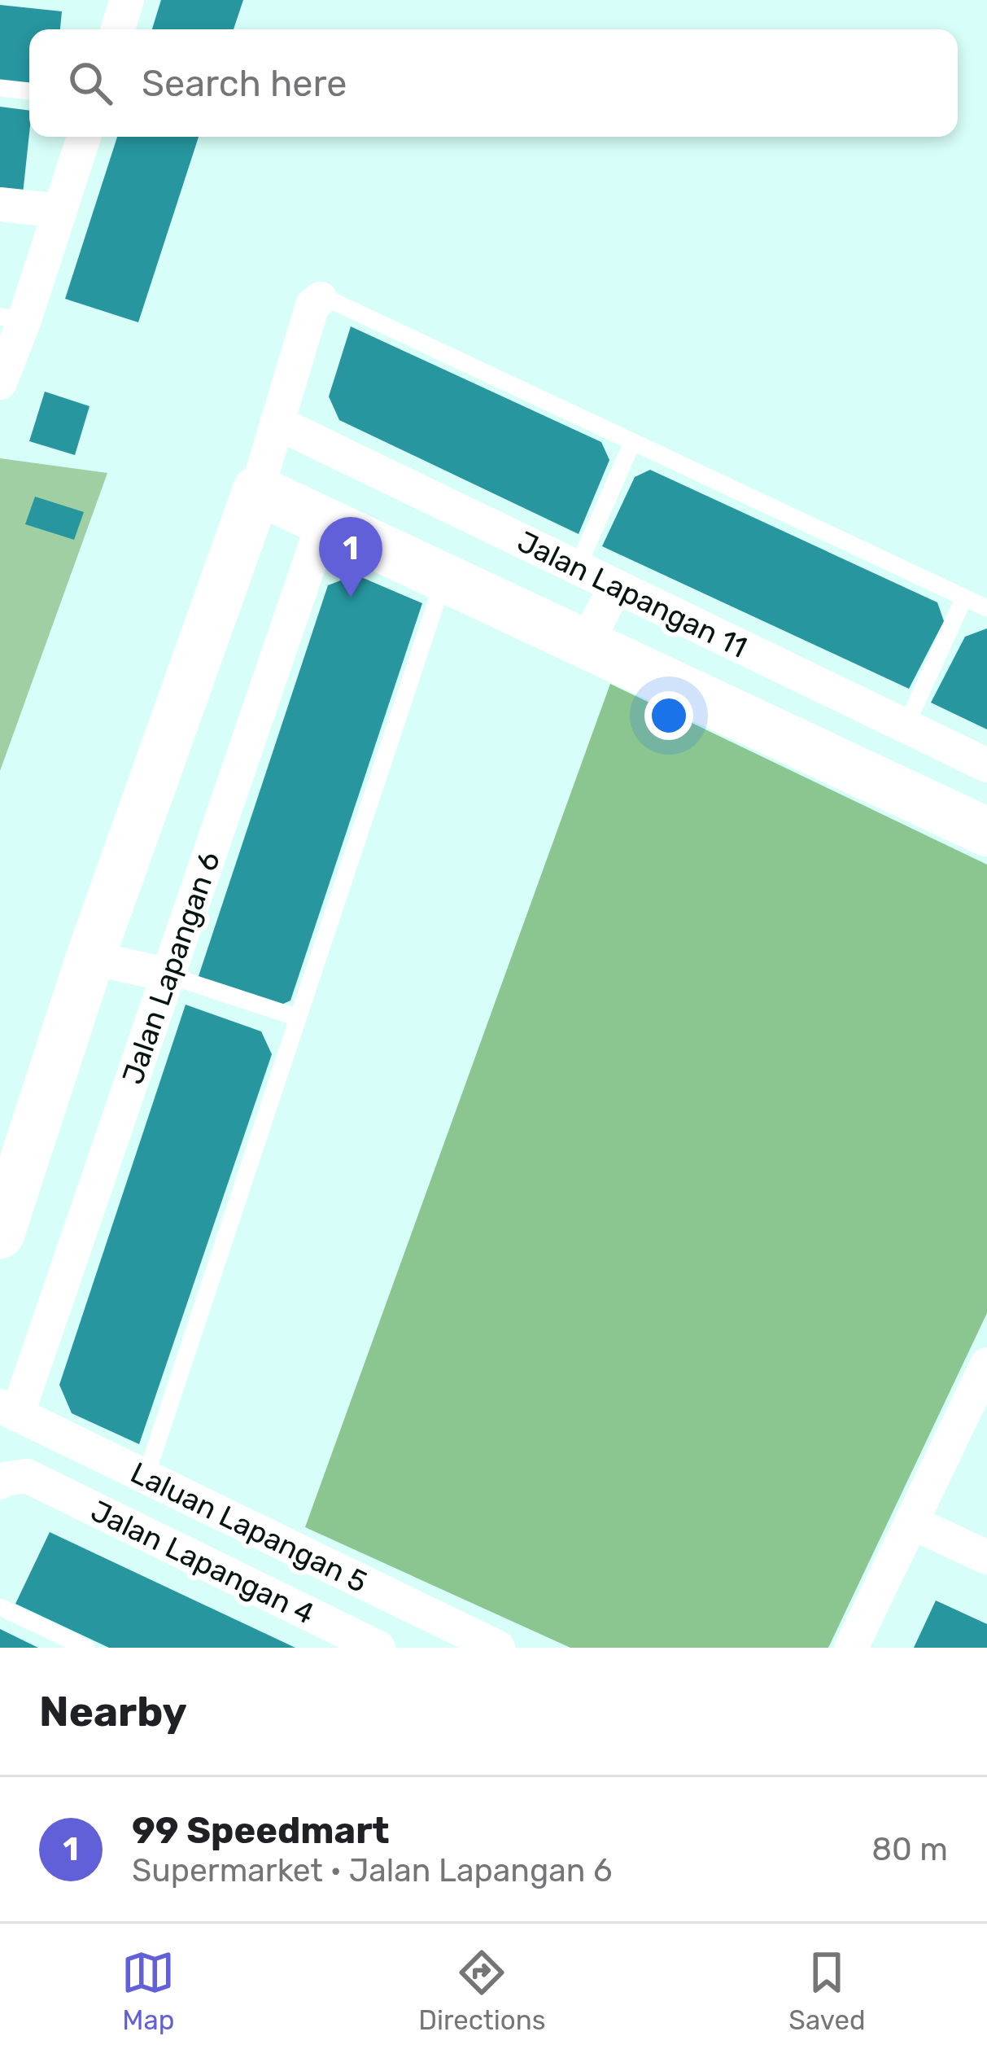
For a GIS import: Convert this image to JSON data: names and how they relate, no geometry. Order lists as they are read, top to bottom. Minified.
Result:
{"streets":{"street":["Jalan Lapangan 11","Jalan Lapangan 6","Laluan Lapangan 5","Jalan Lapangan 4"]},"crossings":[["Jalan Lapangan 6","Laluan Lapangan 5"]],"page":{"search":"Search here","pins":"1","heading":"Nearby","list":[{"mark":"1","name":"99 Speedmart","note":"Supermarket · Jalan Lapangan 6","value":"80 m"}],"nav":["Map","Directions","Saved"]}}
